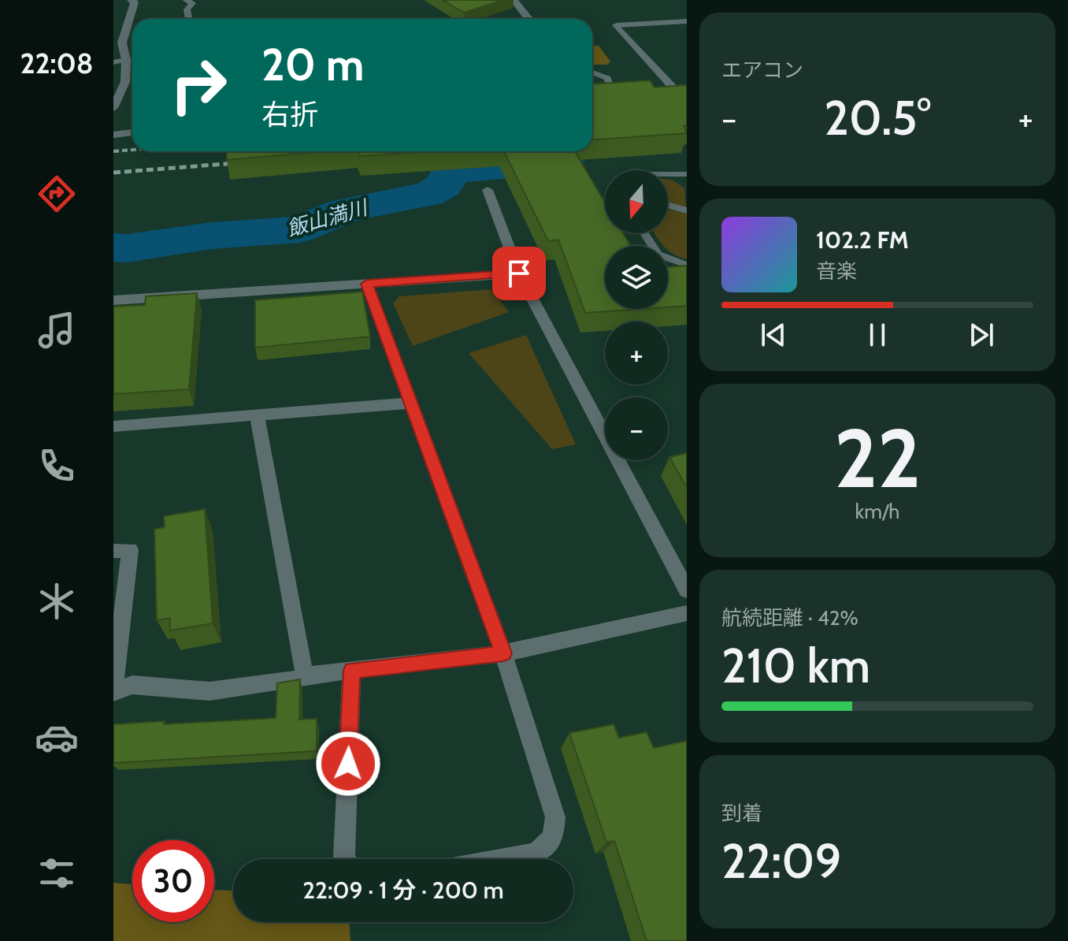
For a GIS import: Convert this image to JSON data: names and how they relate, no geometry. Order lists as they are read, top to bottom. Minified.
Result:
{"water":["飯山満川"],"north":"bottom","page":{"tabs":"22:08","tile":["エアコン",["22","km/h"],["航続距離 · 42%","210 km"],["到着","22:09"]],"turn":["20 m","右折"],"heat":["−","20.5°","+"],"map_buttons":["+","−"],"song":["102.2 FM","音楽"],"limit":"30","trip":"22:09 · 1 分 · 200 m"}}
